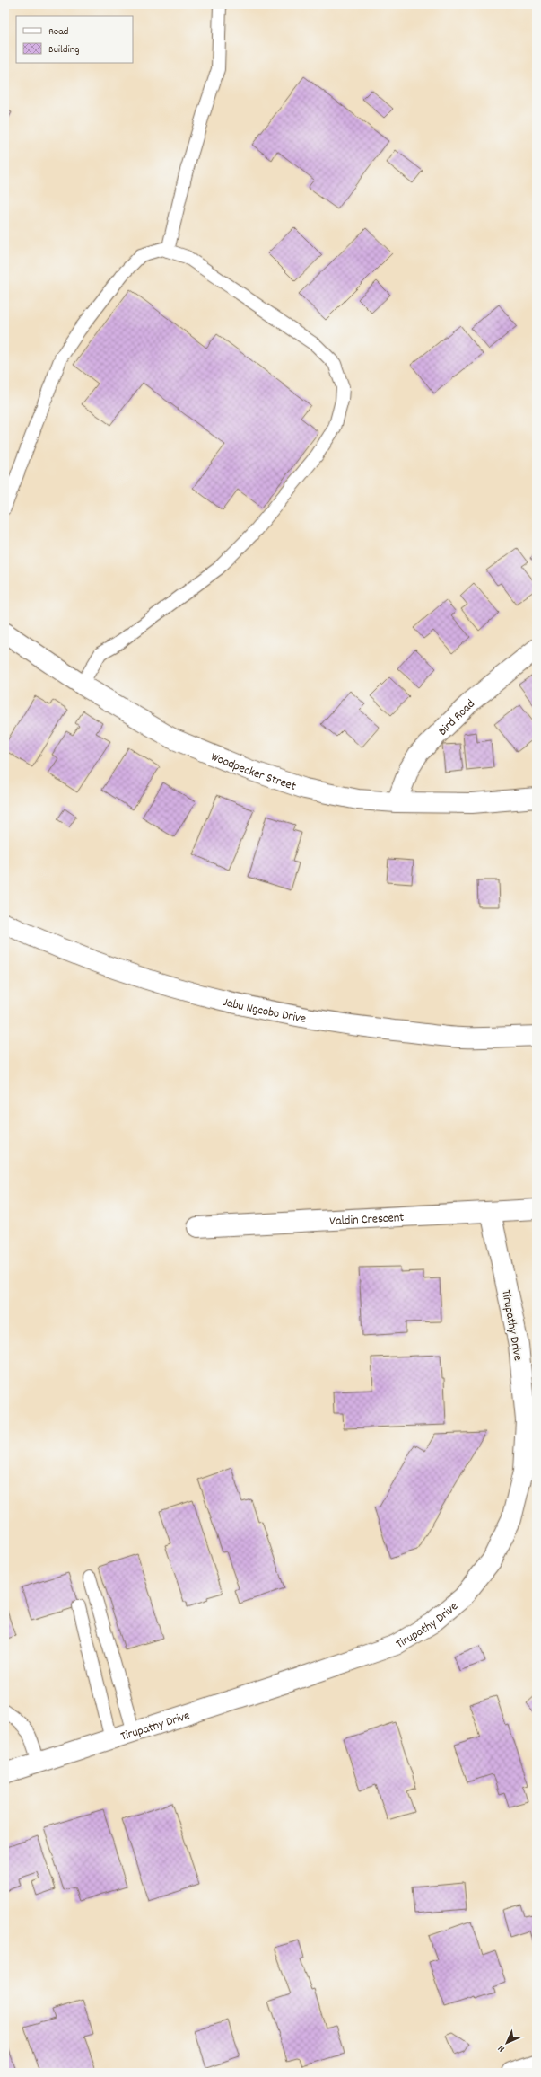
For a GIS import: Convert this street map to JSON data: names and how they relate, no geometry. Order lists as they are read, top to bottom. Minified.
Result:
{"streets":{"street":["Bird Road","Woodpecker Street","Jabu Ngcobo Drive","Valdin Crescent","Tirupathy Drive"]},"crossings":[["Bird Road","Woodpecker Street"],["Valdin Crescent","Tirupathy Drive"]],"legend":["Road","Building"],"north":"bottom left"}
